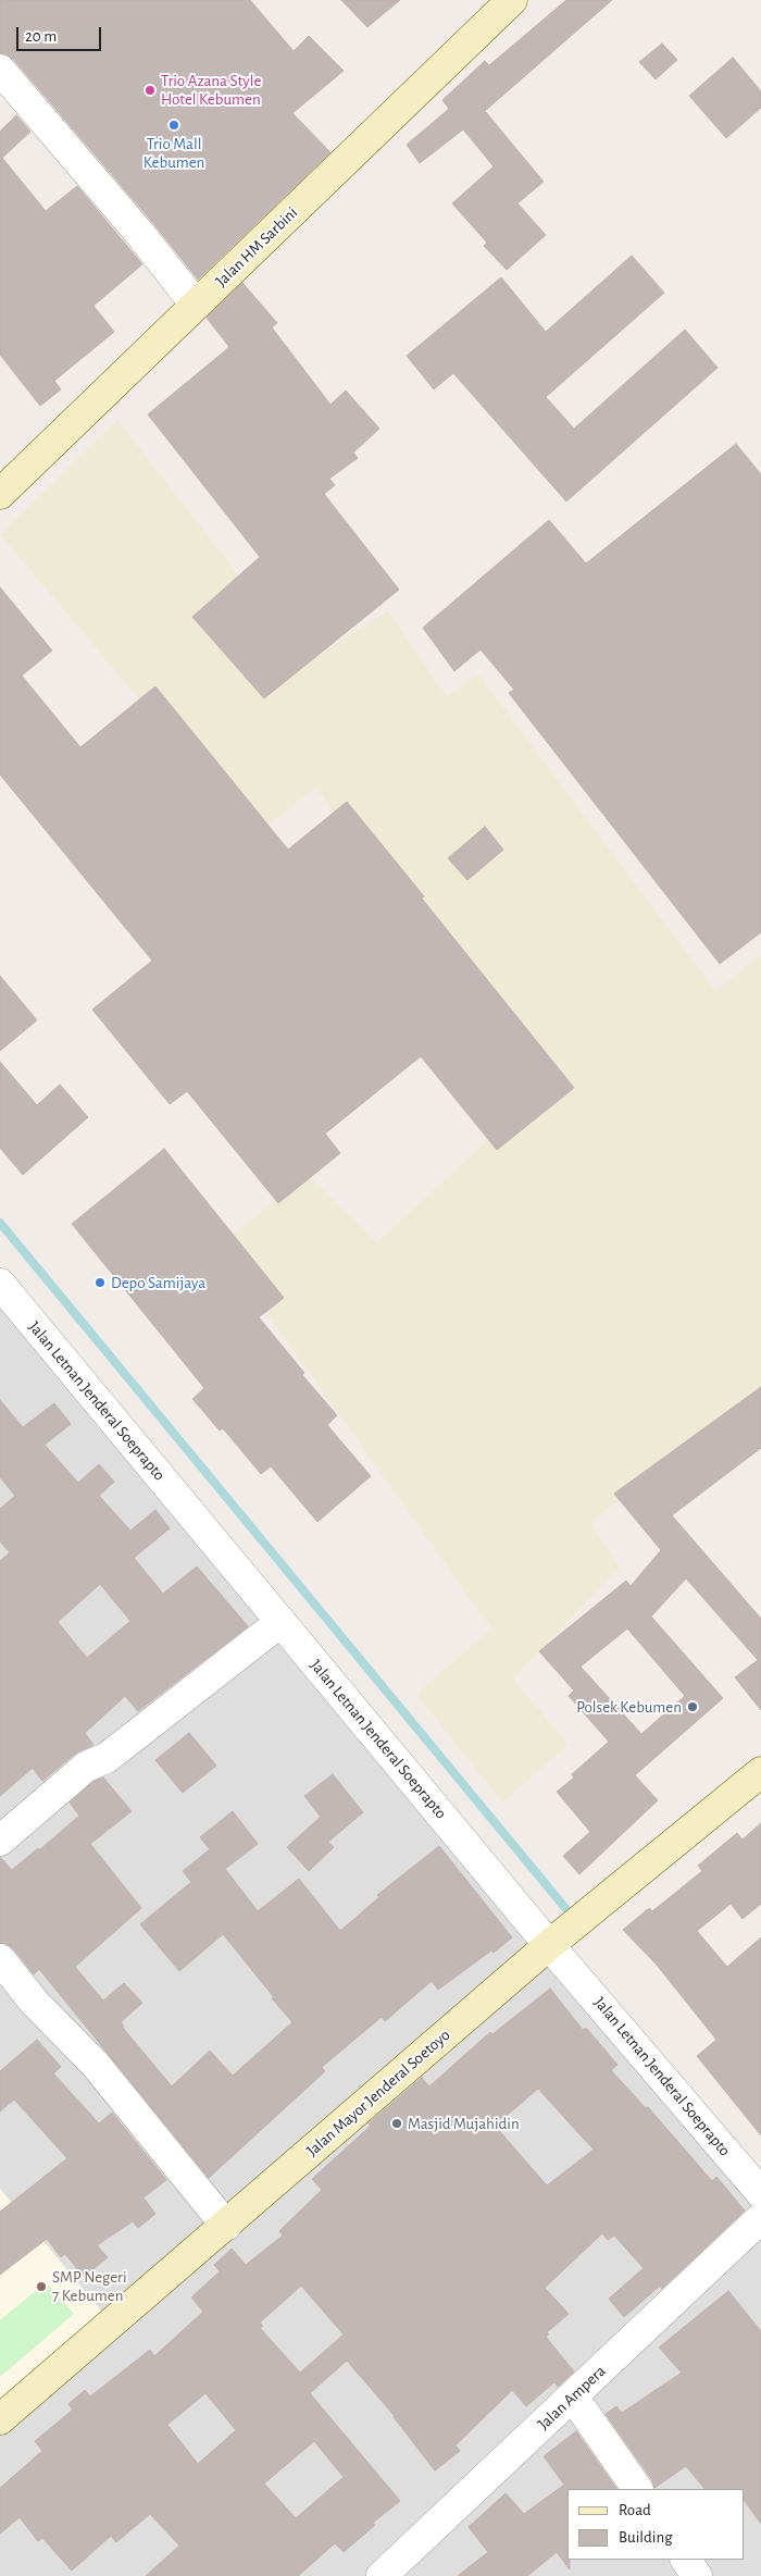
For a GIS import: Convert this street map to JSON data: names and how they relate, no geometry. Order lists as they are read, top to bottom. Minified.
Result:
{"streets":{"main road":["Jalan HM Sarbini","Jalan Mayor Jenderal Soetoyo"],"street":["Jalan Letnan Jenderal Soeprapto","Jalan Ampera"]},"crossings":[["Jalan Letnan Jenderal Soeprapto","Jalan Mayor Jenderal Soetoyo"]],"places":["Trio Azana Style Hotel Kebumen","Trio Mall Kebumen","Depo Samijaya","Polsek Kebumen","Masjid Mujahidin","SMP Negeri 7 Kebumen"],"legend":["Road","Building"],"scale_bar":"20 m"}
